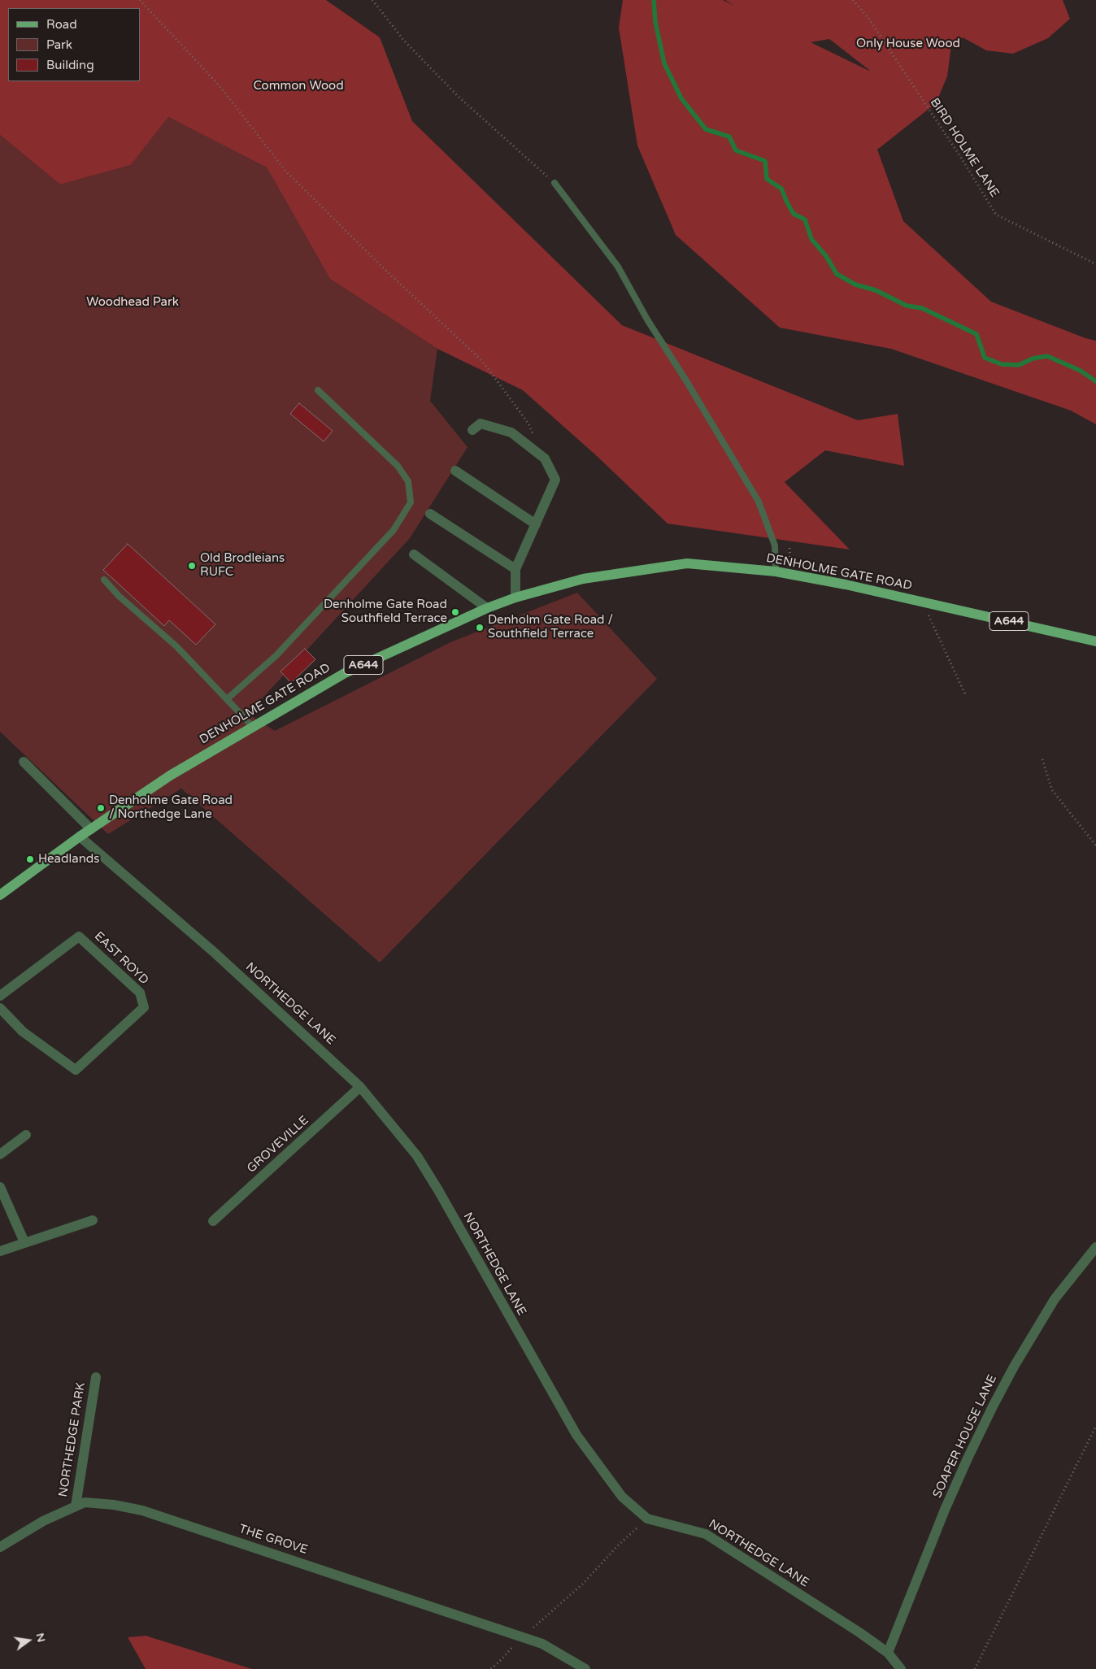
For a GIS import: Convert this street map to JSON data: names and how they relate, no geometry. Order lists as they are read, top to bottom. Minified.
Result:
{"streets":{"main road":["DENHOLME GATE ROAD","A644"],"street":["EAST ROYD","NORTHEDGE LANE","GROVEVILLE","SOAPER HOUSE LANE","NORTHEDGE PARK","THE GROVE"],"path":["BIRD HOLME LANE"]},"crossings":[["DENHOLME GATE ROAD","NORTHEDGE LANE"],["NORTHEDGE LANE","GROVEVILLE"],["NORTHEDGE LANE","SOAPER HOUSE LANE"],["NORTHEDGE PARK","THE GROVE"]],"parks":["Only House Wood","Common Wood","Woodhead Park"],"places":["Old Brodleians RUFC","Denholme Gate Road Southfield Terrace","Denholm Gate Road / Southfield Terrace","Denholme Gate Road / Northedge Lane","Headlands"],"legend":["Road","Park","Building"],"north":"right"}
